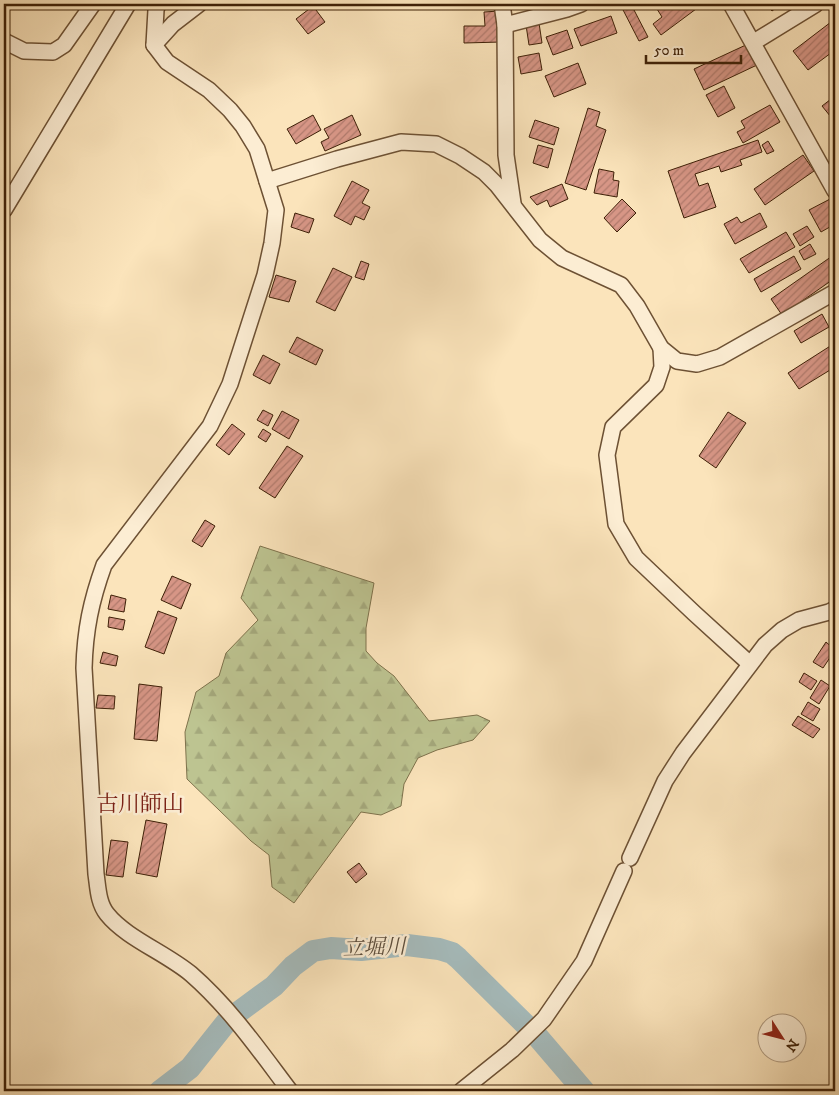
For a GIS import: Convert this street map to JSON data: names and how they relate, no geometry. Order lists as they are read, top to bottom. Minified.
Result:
{"districts":["古川師山"],"water":["立堀川"],"scale_bar":"50 m","north":"bottom right"}
